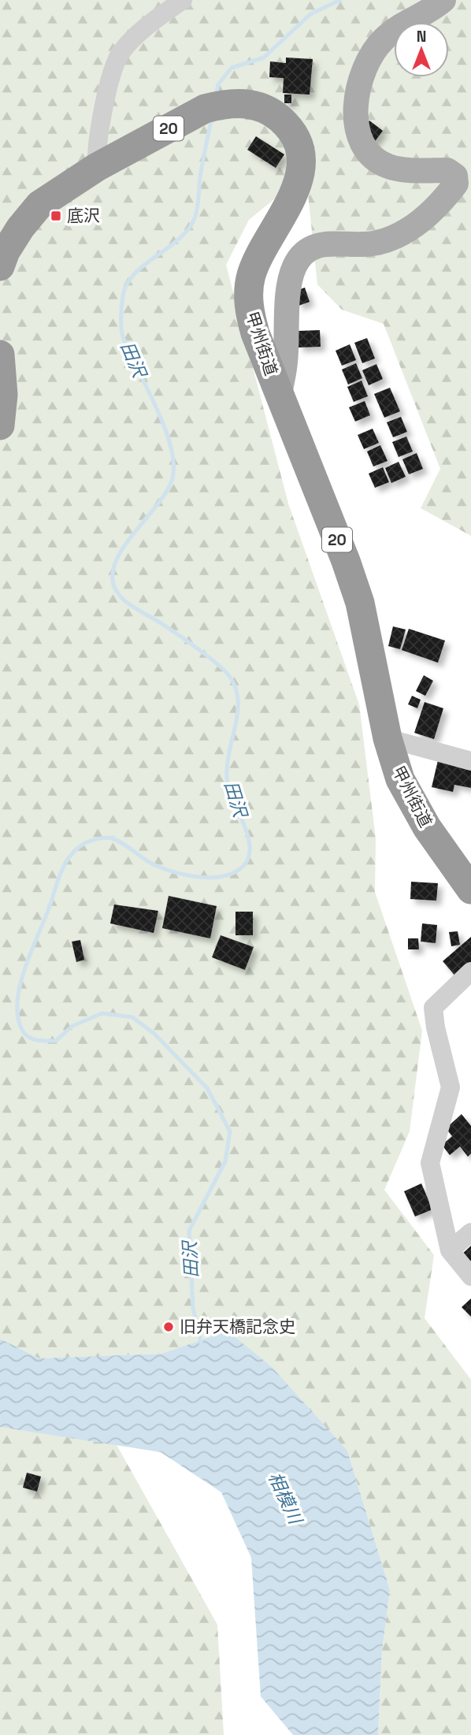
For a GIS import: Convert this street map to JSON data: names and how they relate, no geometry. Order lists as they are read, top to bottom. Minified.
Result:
{"streets":{"highway":["20","甲州街道"]},"water":["田沢","相模川"],"places":{"transit":["底沢"],"other":["旧弁天橋記念史"]},"north":"top"}
